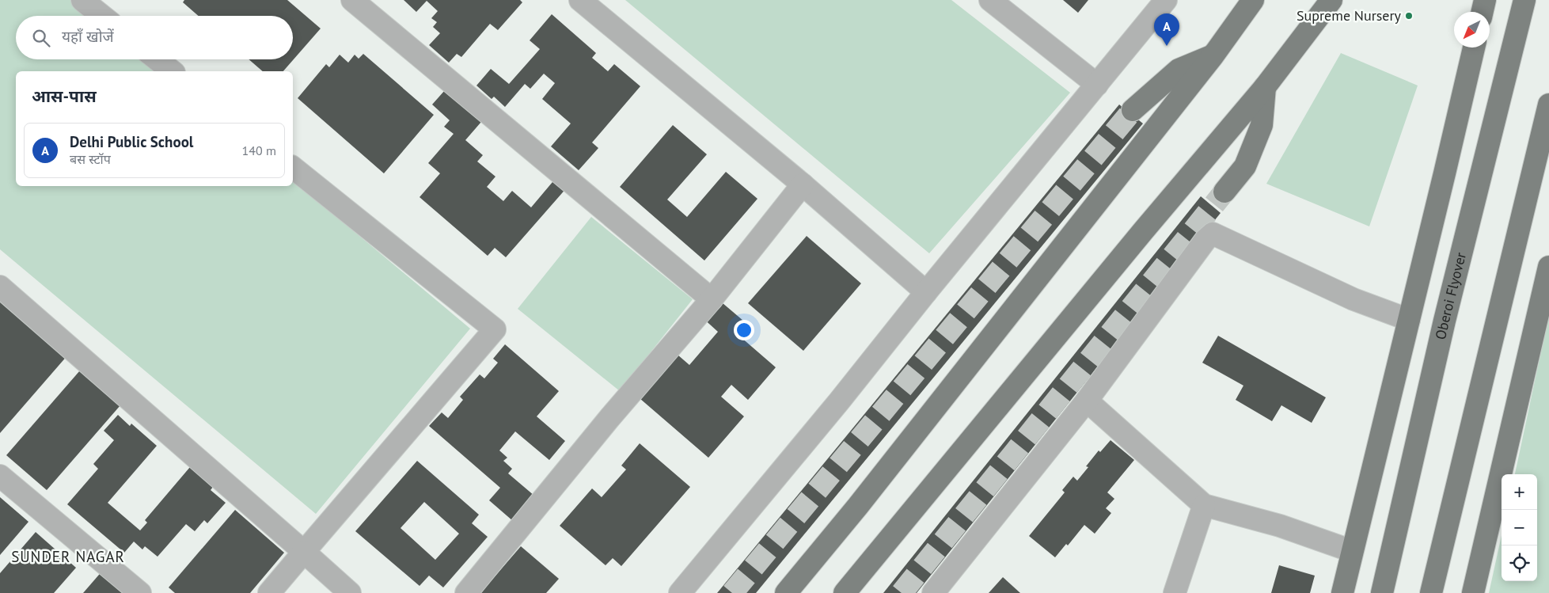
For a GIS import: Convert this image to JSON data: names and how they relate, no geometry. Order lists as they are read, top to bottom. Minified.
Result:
{"streets":{"main road":["Oberoi Flyover"]},"districts":["SUNDER NAGAR"],"places":["Supreme Nursery"],"north":"bottom left","page":{"pins":"A","search":"यहाँ खोजें","heading":"आस-पास","list":[{"mark":"A","name":"Delhi Public School","note":"बस स्टॉप","value":"140 m"}],"map_buttons":["+","−"]}}
